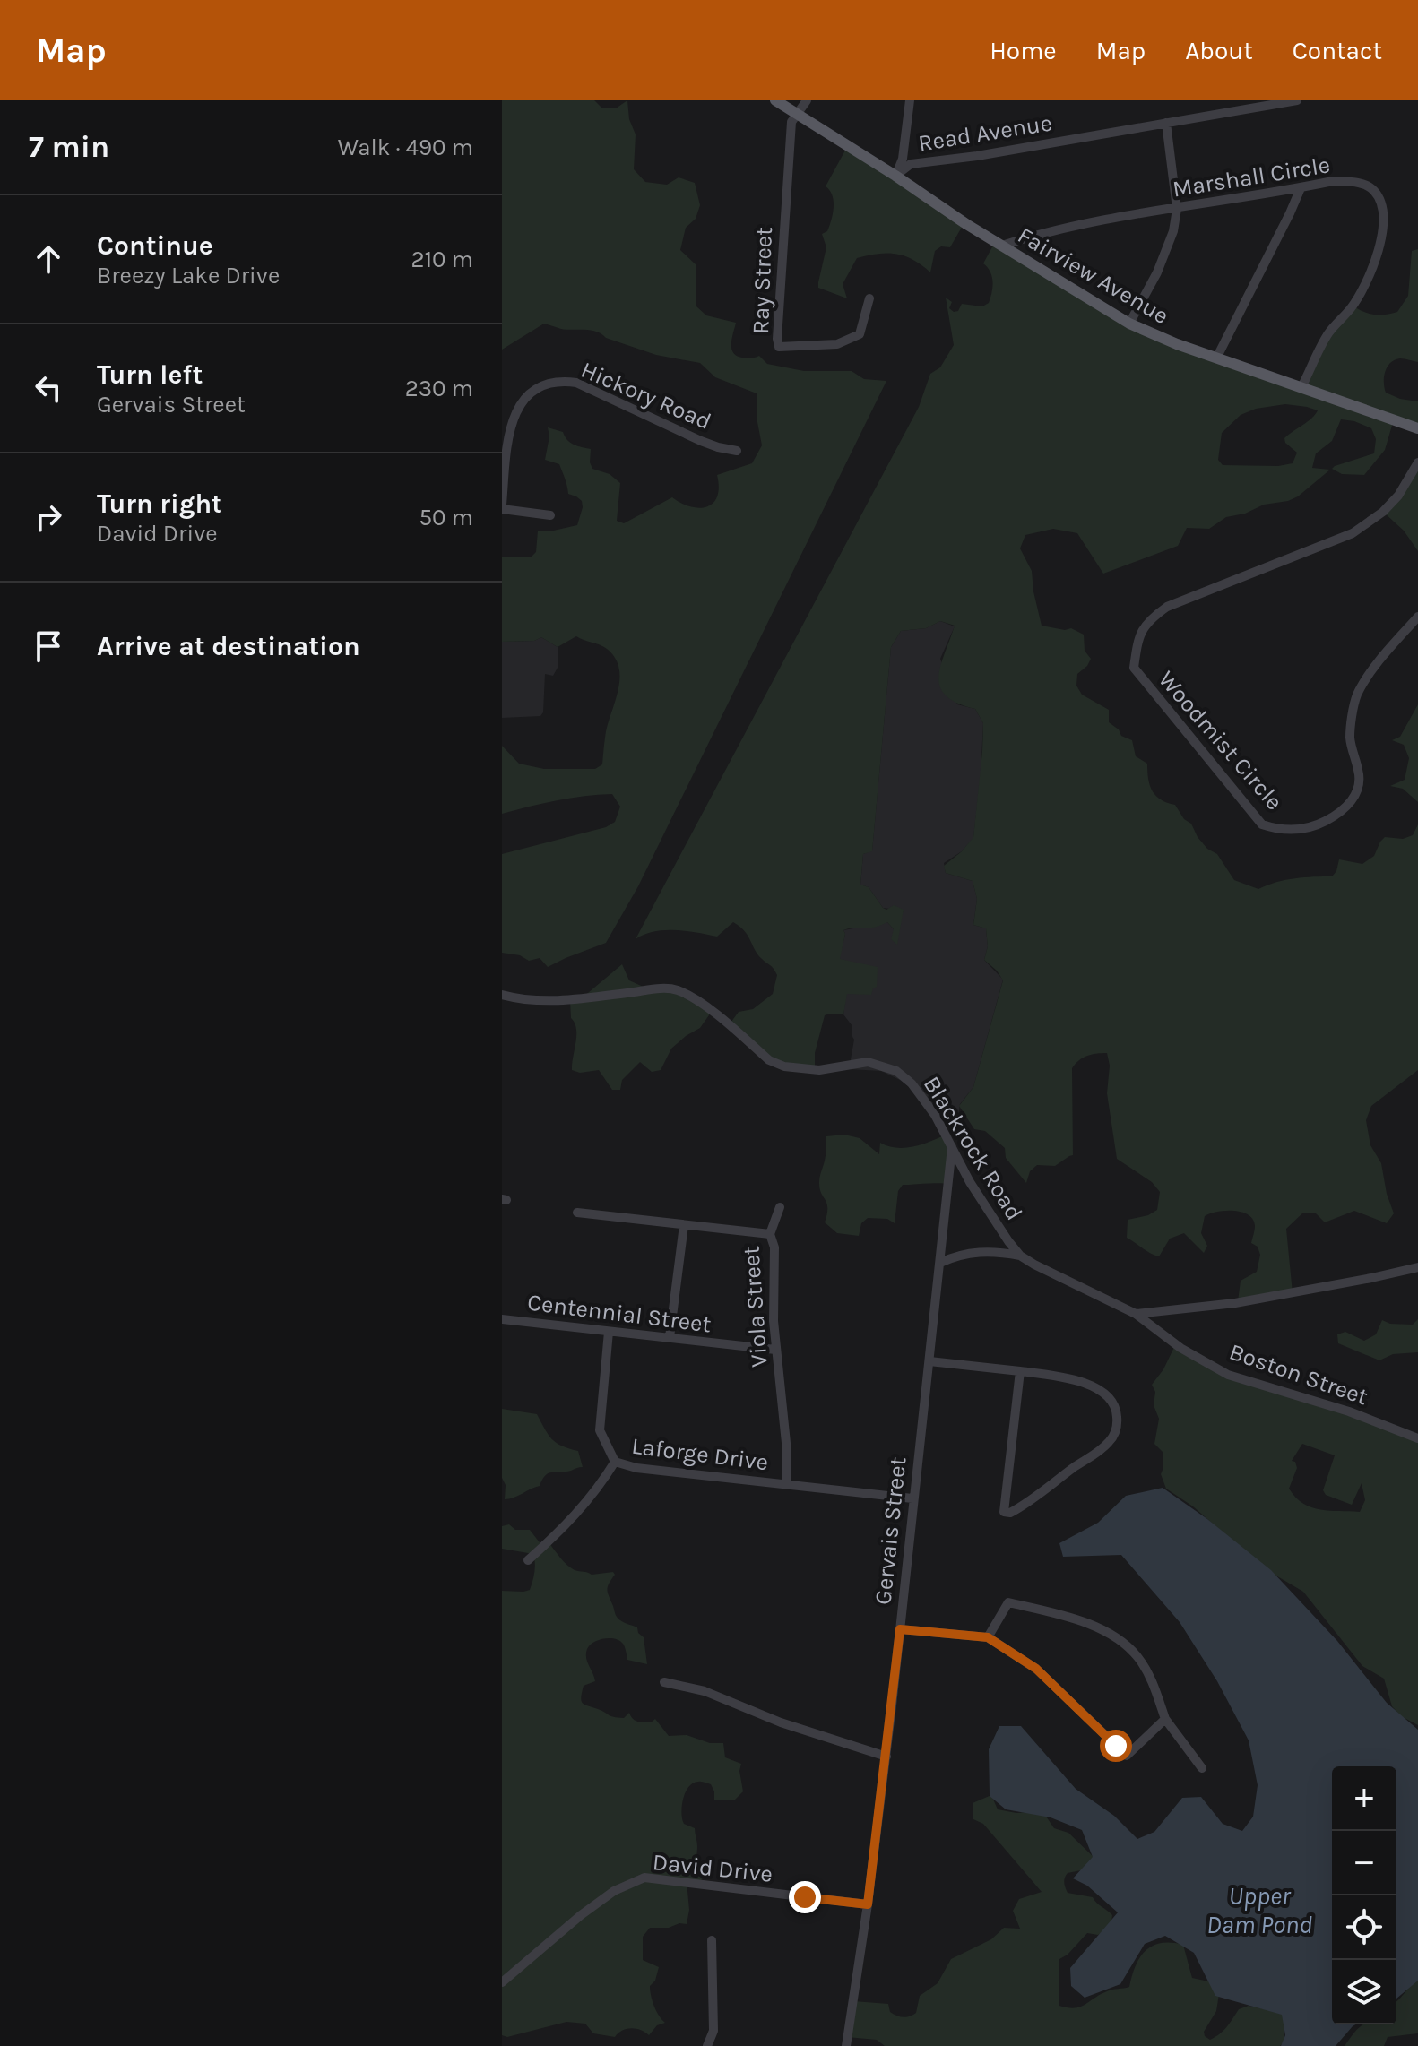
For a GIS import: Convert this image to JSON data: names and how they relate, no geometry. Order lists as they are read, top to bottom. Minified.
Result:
{"streets":{"main road":["Fairview Avenue"],"street":["Read Avenue","Marshall Circle","Ray Street","Hickory Road","Woodmist Circle","Blackrock Road","Viola Street","Centennial Street","Boston Street","Laforge Drive","Gervais Street","David Drive"]},"crossings":[["Read Avenue","Fairview Avenue"],["Marshall Circle","Fairview Avenue"],["Fairview Avenue","Ray Street"],["Blackrock Road","Boston Street"],["Blackrock Road","Gervais Street"],["Viola Street","Centennial Street"],["Viola Street","Laforge Drive"],["Centennial Street","Laforge Drive"],["Laforge Drive","Gervais Street"],["Gervais Street","David Drive"]],"water":["Upper Dam Pond"],"page":{"header":"Map","nav":["Home","Map","About","Contact"],"heading":["7 min","Walk · 490 m"],"list":[["Continue","Breezy Lake Drive","210 m"],["Turn left","Gervais Street","230 m"],["Turn right","David Drive","50 m"],"Arrive at destination"],"map_buttons":["+","−"]}}
